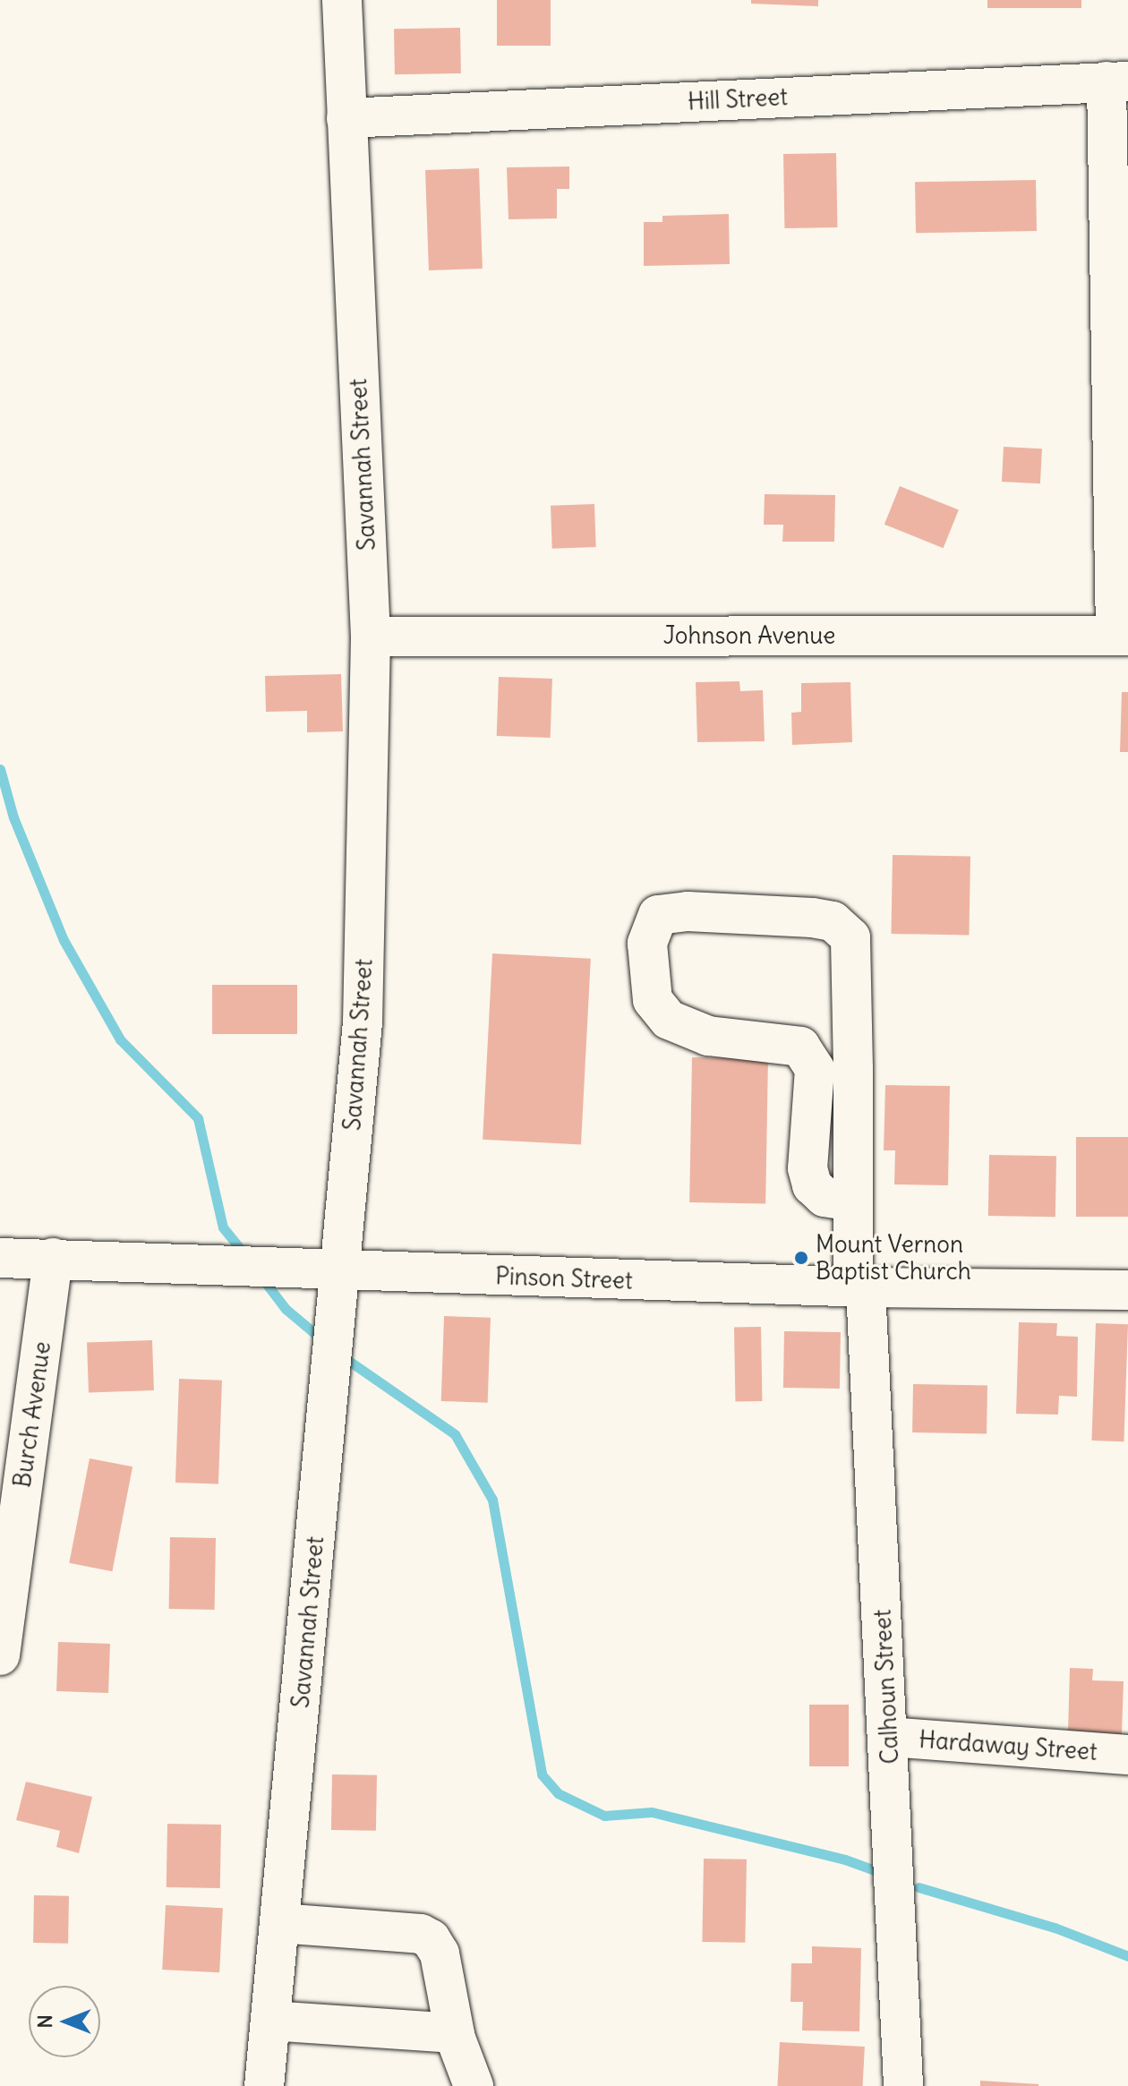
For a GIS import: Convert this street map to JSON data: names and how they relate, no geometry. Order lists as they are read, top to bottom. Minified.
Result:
{"streets":{"street":["Hill Street","Savannah Street","Johnson Avenue","Pinson Street","Burch Avenue","Calhoun Street","Hardaway Street"]},"crossings":[["Hill Street","Savannah Street"],["Savannah Street","Johnson Avenue"],["Savannah Street","Pinson Street"],["Pinson Street","Burch Avenue"],["Pinson Street","Calhoun Street"],["Calhoun Street","Hardaway Street"]],"places":["Mount Vernon Baptist Church"],"north":"left"}
